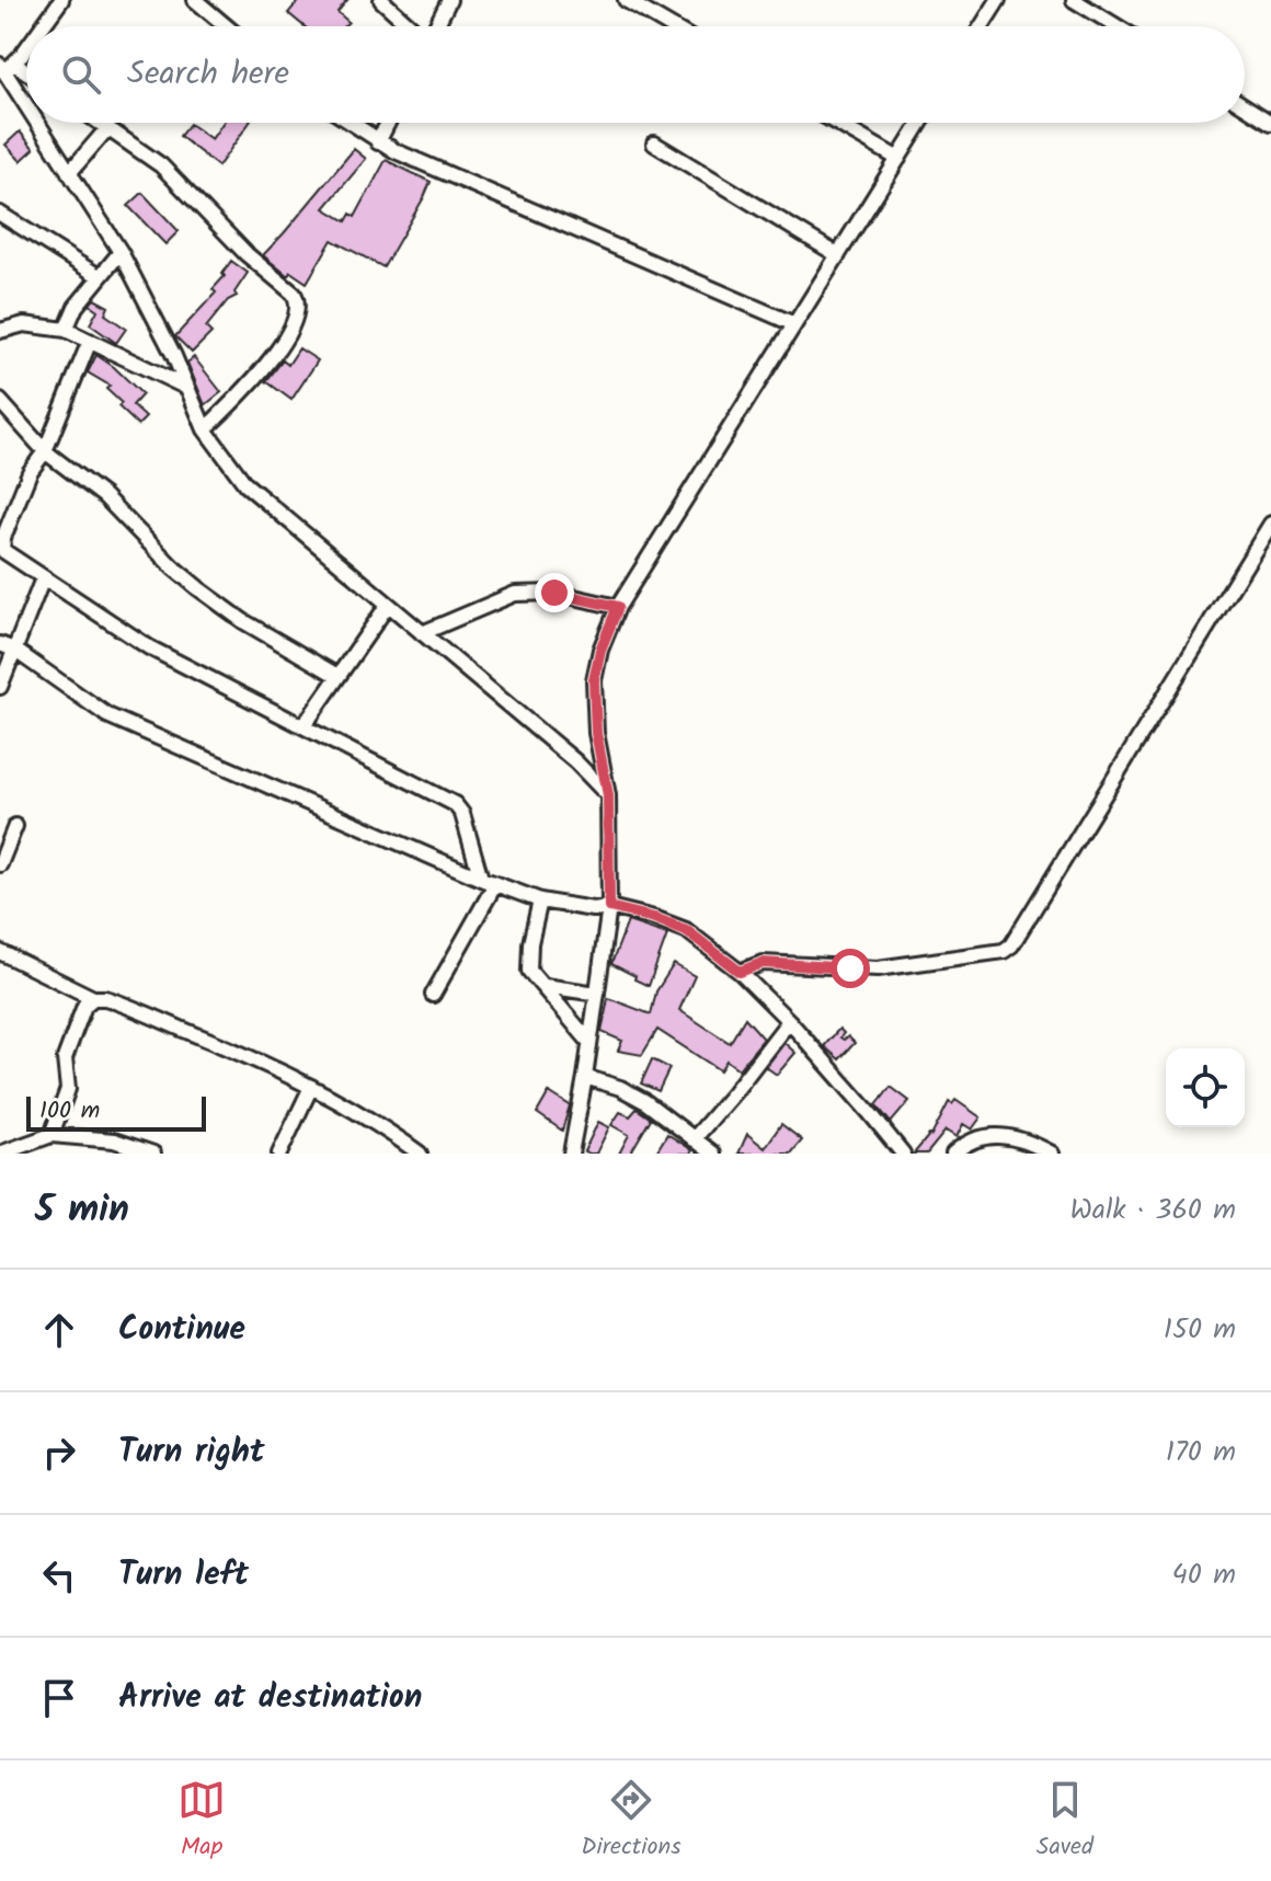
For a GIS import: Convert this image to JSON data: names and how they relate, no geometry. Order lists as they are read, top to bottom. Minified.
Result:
{"scale_bar":"100 m","page":{"search":"Search here","scale":"100 m","heading":["5 min","Walk · 360 m"],"list":[["Continue","150 m"],["Turn right","170 m"],["Turn left","40 m"],"Arrive at destination"],"nav":["Map","Directions","Saved"]}}
